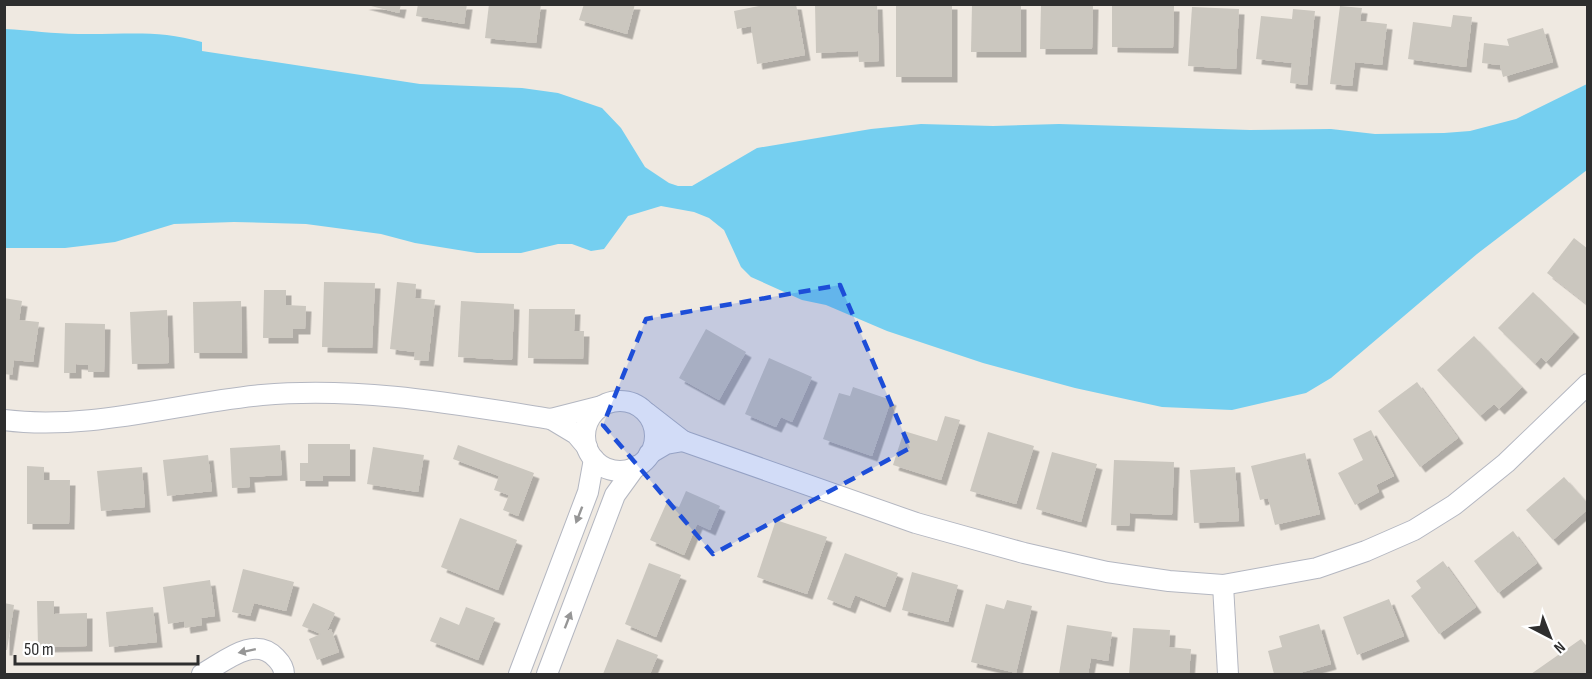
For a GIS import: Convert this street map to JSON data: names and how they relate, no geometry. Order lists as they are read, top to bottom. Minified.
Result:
{"scale_bar":"50 m","north":"bottom right"}
